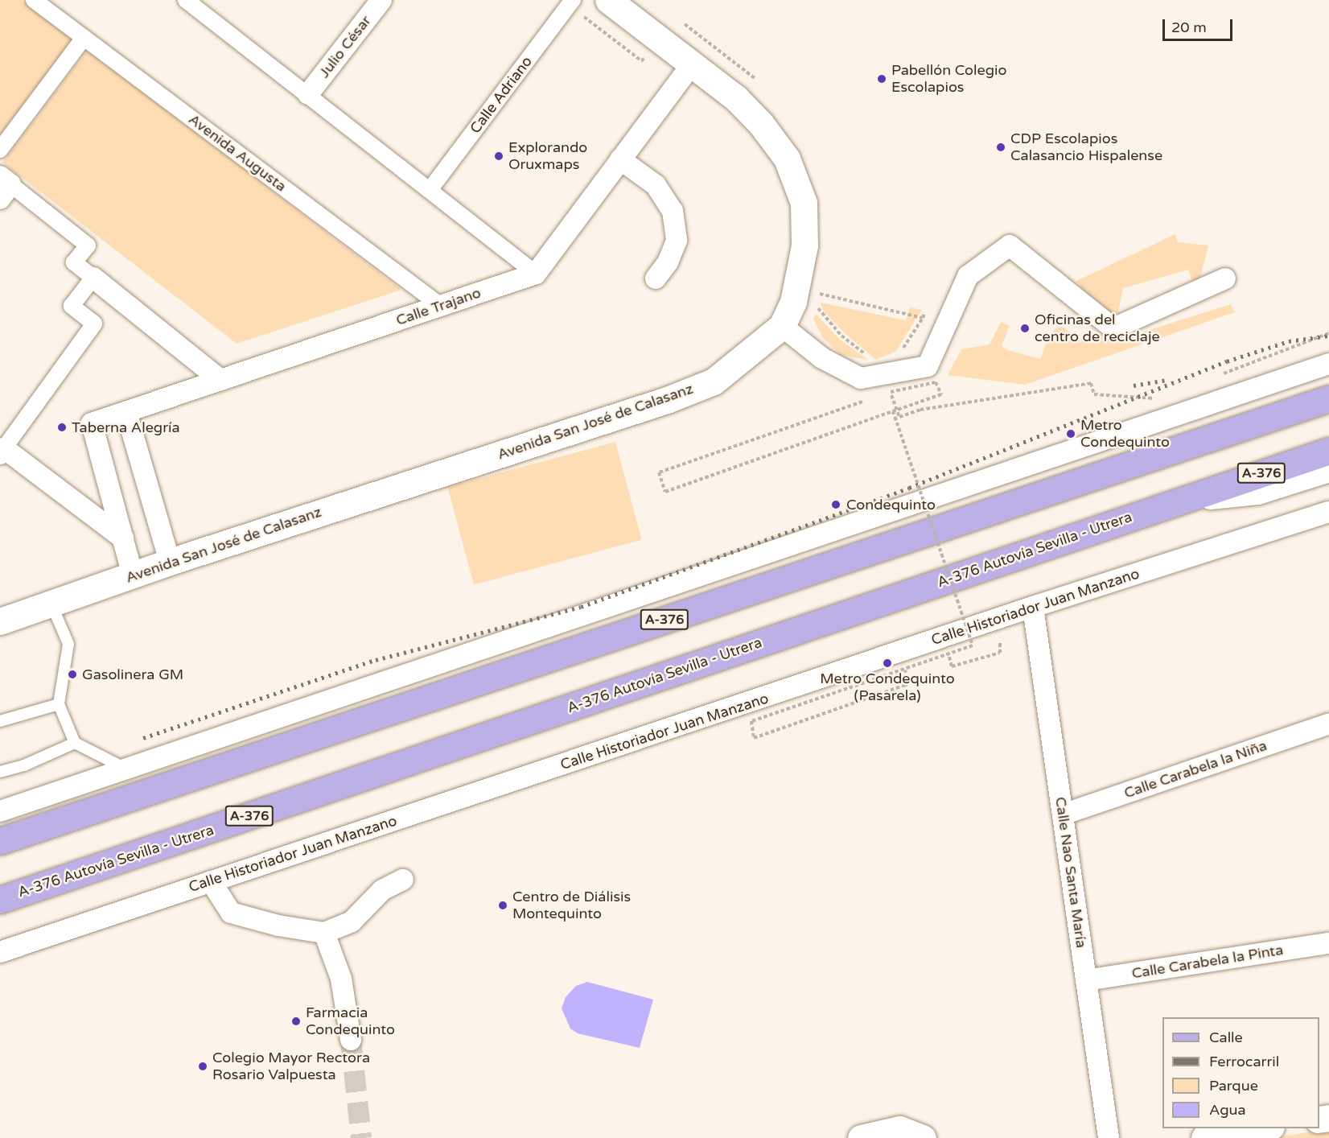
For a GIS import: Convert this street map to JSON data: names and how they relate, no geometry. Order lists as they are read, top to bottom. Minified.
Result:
{"streets":{"main road":["A-376","A-376 Autovía Sevilla - Utrera"],"street":["Julio César","Calle Adriano","Avenida Augusta","Calle Trajano","Avenida San José de Calasanz","Calle Historiador Juan Manzano","Calle Carabela la Niña","Calle Nao Santa María","Calle Carabela la Pinta"]},"crossings":[["Avenida Augusta","Calle Trajano"],["Calle Historiador Juan Manzano","Calle Nao Santa María"],["Calle Carabela la Niña","Calle Nao Santa María"],["Calle Nao Santa María","Calle Carabela la Pinta"]],"places":["Pabellón Colegio Escolapios","CDP Escolapios Calasancio Hispalense","Explorando Oruxmaps","Oficinas del centro de reciclaje","Taberna Alegría","Metro Condequinto","Condequinto","Metro Condequinto (Pasarela)","Gasolinera GM","Centro de Diálisis Montequinto","Farmacia Condequinto","Colegio Mayor Rectora Rosario Valpuesta"],"legend":["Calle","Ferrocarril","Parque","Agua"],"scale_bar":"20 m"}
